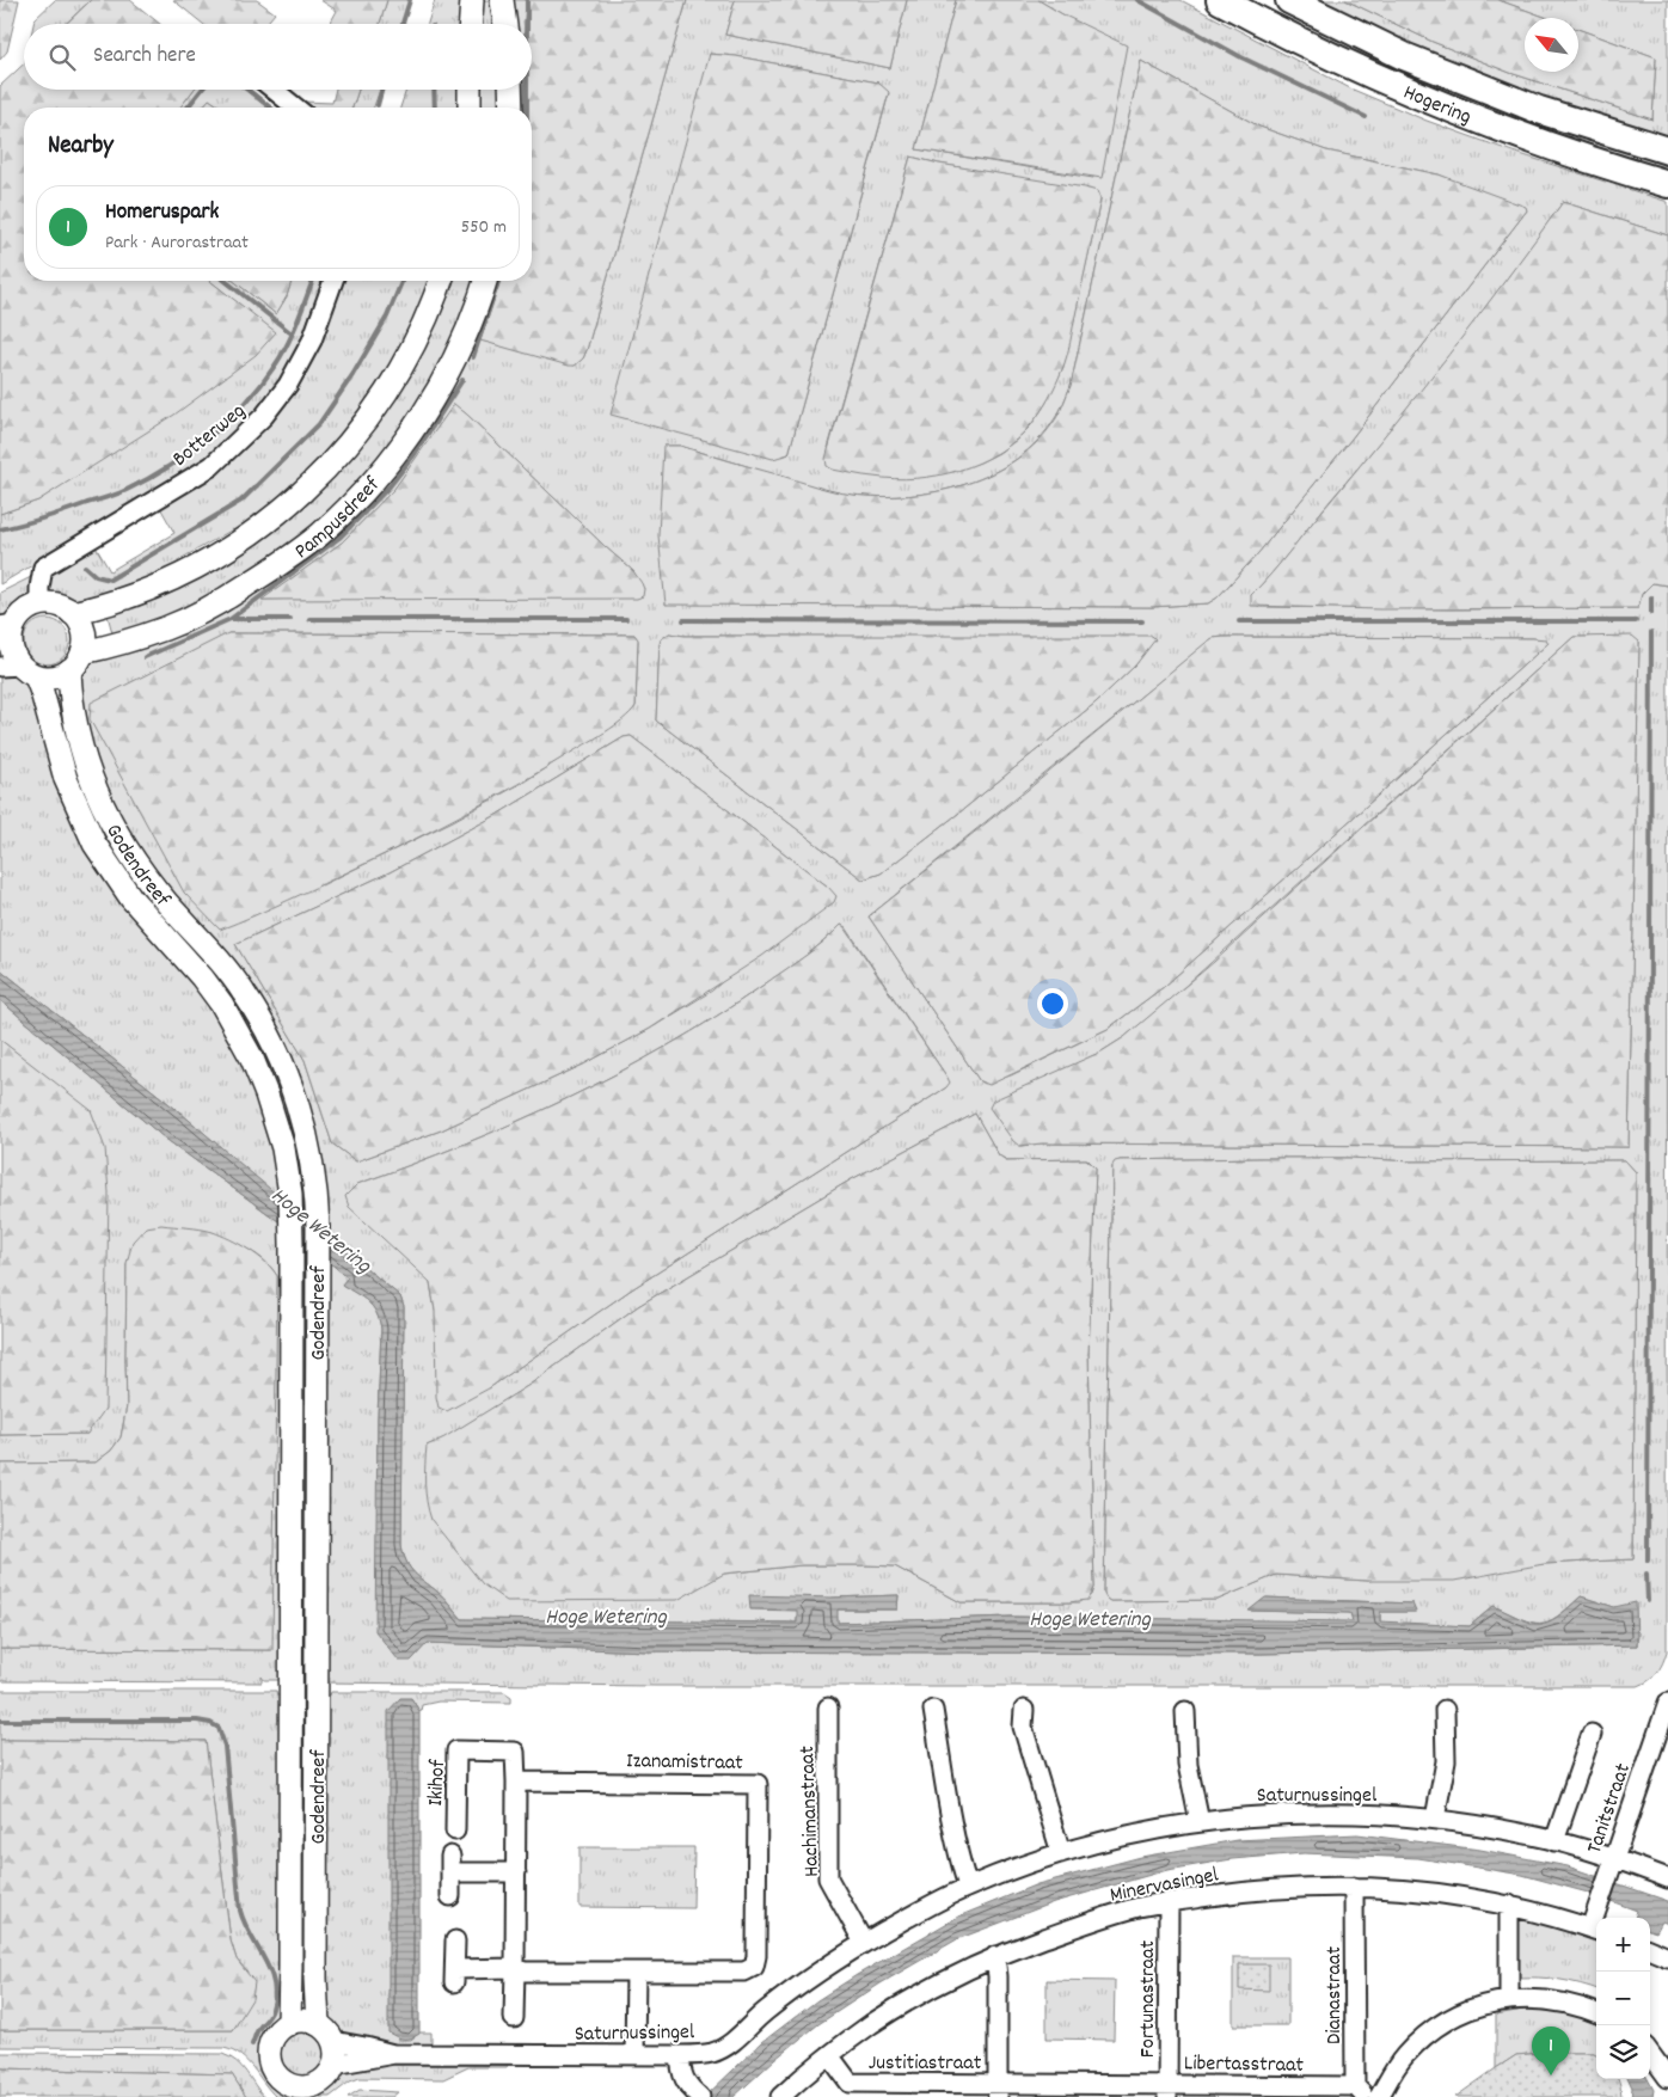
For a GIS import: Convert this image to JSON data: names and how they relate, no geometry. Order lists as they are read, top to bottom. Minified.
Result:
{"streets":{"highway":["Hogering"],"main road":["Pampusdreef","Godendreef"],"street":["Botterweg","Izanamistraat","Ikihof","Saturnussingel","Tanitstraat","Hachimanstraat","Minervasingel","Dianastraat","Fortunastraat","Justitiastraat","Libertasstraat"]},"crossings":[["Botterweg","Pampusdreef"],["Botterweg","Godendreef"],["Pampusdreef","Godendreef"],["Godendreef","Saturnussingel"],["Izanamistraat","Ikihof"],["Saturnussingel","Tanitstraat"],["Saturnussingel","Hachimanstraat"],["Tanitstraat","Minervasingel"],["Minervasingel","Dianastraat"],["Minervasingel","Fortunastraat"],["Minervasingel","Justitiastraat"],["Dianastraat","Libertasstraat"],["Fortunastraat","Libertasstraat"],["Justitiastraat","Libertasstraat"]],"water":["Hoge Wetering"],"north":"top left","page":{"search":"Search here","heading":"Nearby","list":[{"mark":"1","name":"Homeruspark","note":"Park · Aurorastraat","value":"550 m"}],"map_buttons":["+","−"],"pins":"1"}}
